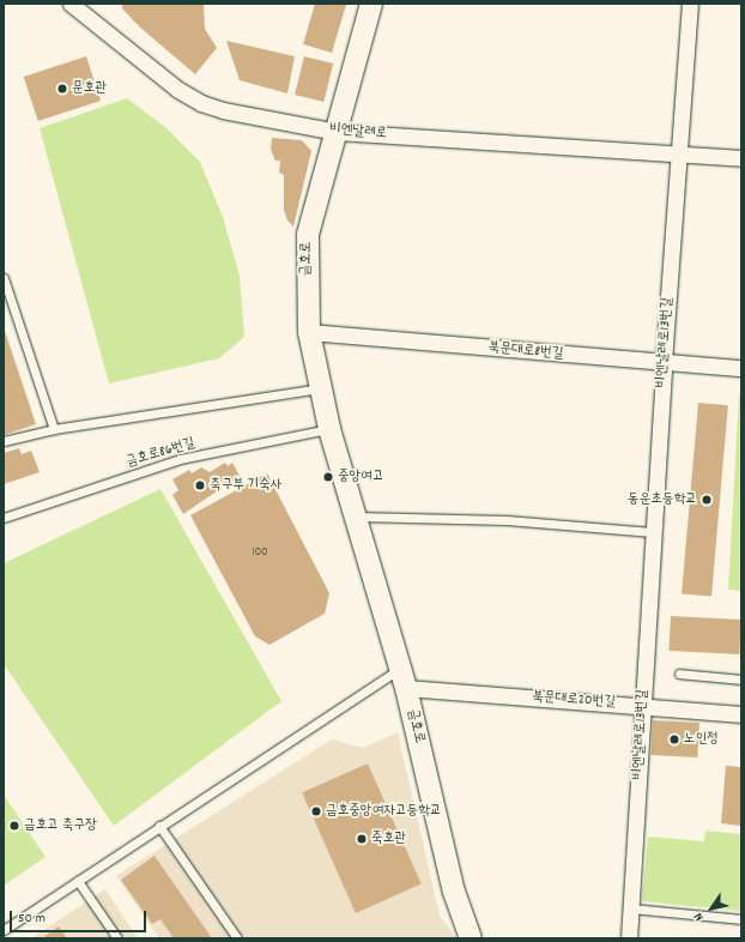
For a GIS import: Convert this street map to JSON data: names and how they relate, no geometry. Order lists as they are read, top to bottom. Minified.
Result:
{"streets":{"street":["비엔날레로","금호로","비엔날레로13번길","북문대로8번길","북문대로20번길"],"lane":["금호로86번길"]},"crossings":[["비엔날레로","금호로"],["비엔날레로","비엔날레로13번길"],["금호로","북문대로8번길"],["금호로","금호로86번길"],["금호로","북문대로20번길"],["비엔날레로13번길","북문대로8번길"],["비엔날레로13번길","북문대로20번길"]],"places":["문호관","중앙여고","축구부 기숙사","동운초등학교","노인정","금호중앙여자고등학교","금호고 축구장","죽호관"],"house_numbers":["100"],"scale_bar":"50 m","north":"bottom left"}
